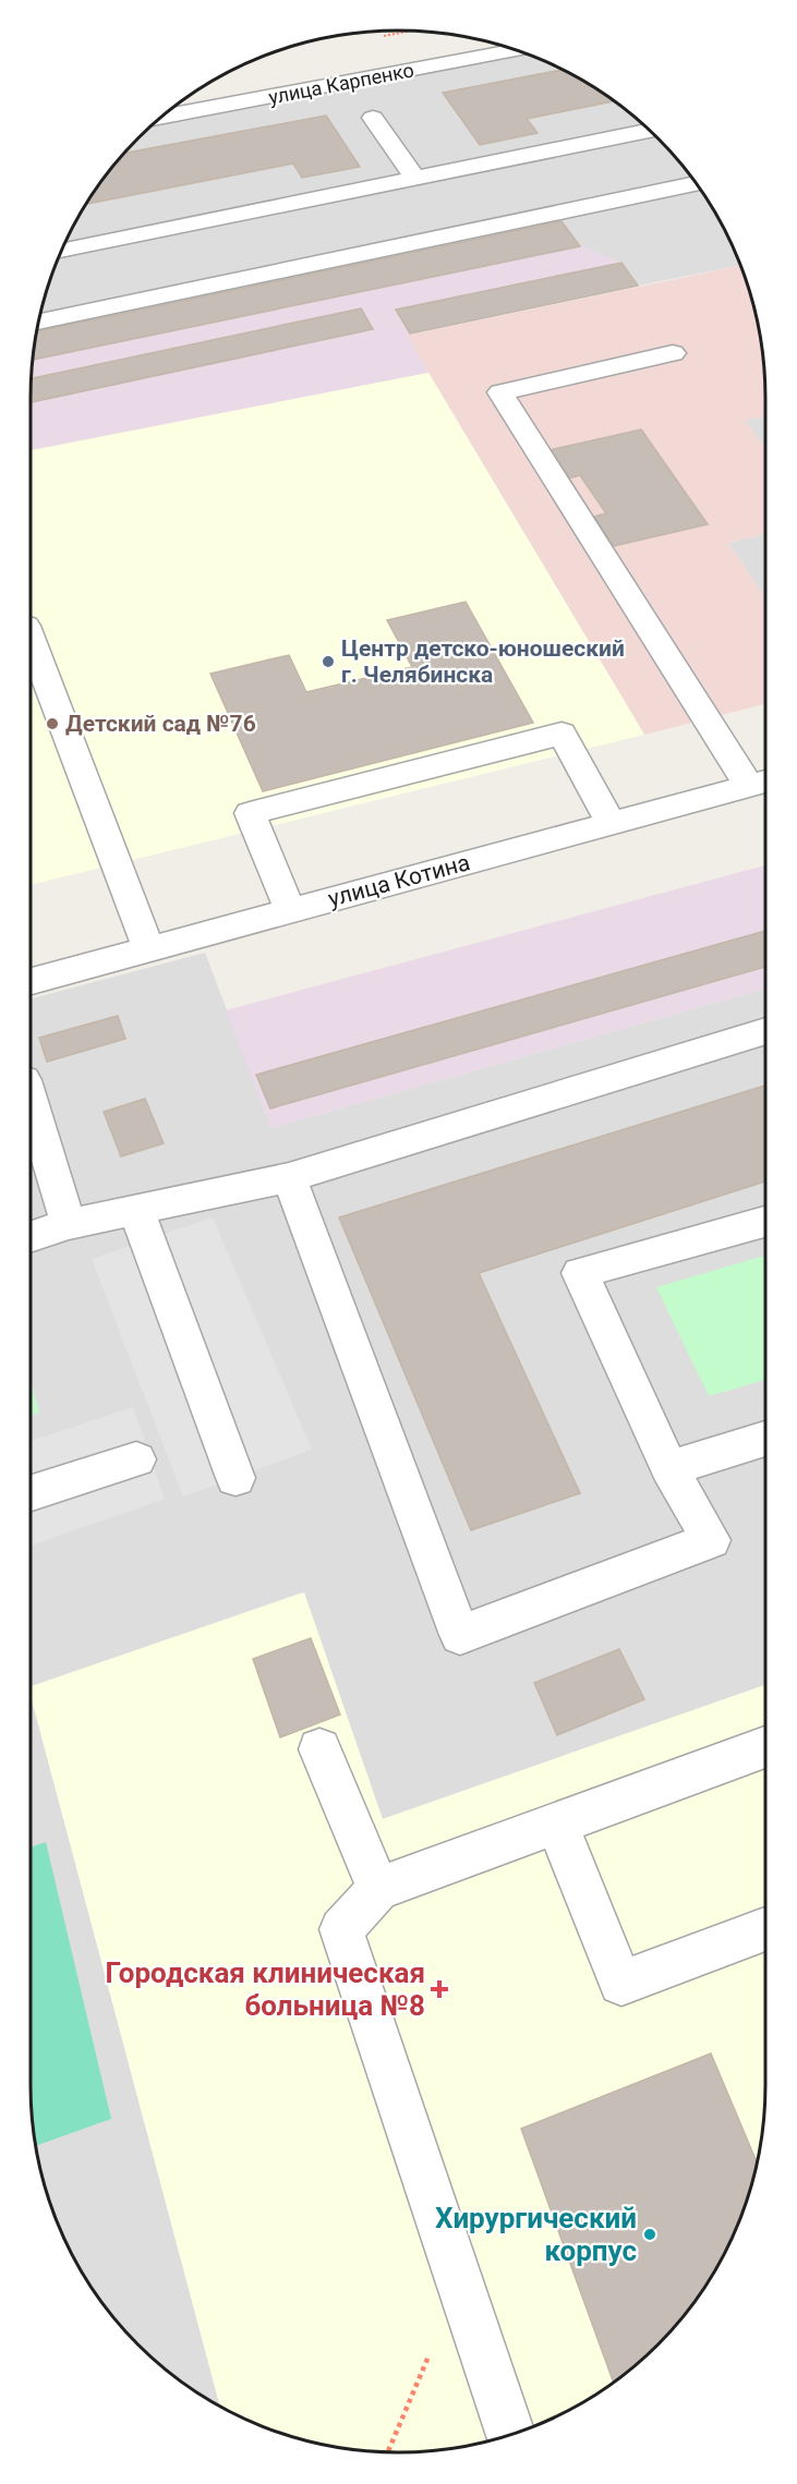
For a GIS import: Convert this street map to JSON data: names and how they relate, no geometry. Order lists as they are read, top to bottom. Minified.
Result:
{"streets":{"street":["улица Карпенко","улица Котина"]},"places":{"other":["Центр детско-юношеский г. Челябинска","Детский сад №76","Хирургический корпус"],"health":["Городская клиническая больница №8"]}}
